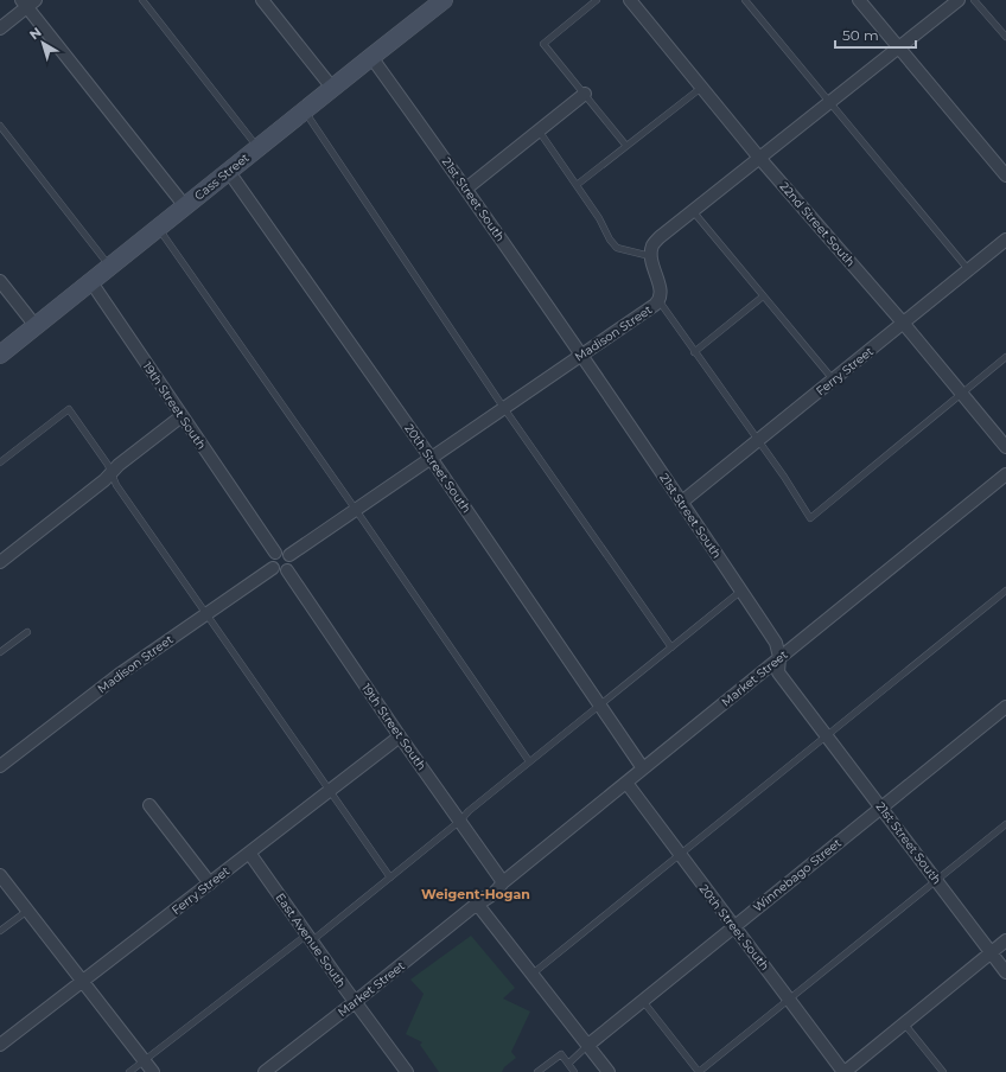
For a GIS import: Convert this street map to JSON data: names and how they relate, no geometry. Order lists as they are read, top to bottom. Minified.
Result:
{"streets":{"street":["Cass Street","21st Street South","22nd Street South","Madison Street","Ferry Street","19th Street South","20th Street South","Market Street","Winnebago Street","East Avenue South"]},"crossings":[["Cass Street","21st Street South"],["Cass Street","19th Street South"],["Cass Street","20th Street South"],["21st Street South","Madison Street"],["21st Street South","Ferry Street"],["21st Street South","Market Street"],["21st Street South","Winnebago Street"],["22nd Street South","Ferry Street"],["Madison Street","19th Street South"],["Madison Street","20th Street South"],["Ferry Street","19th Street South"],["Ferry Street","East Avenue South"],["19th Street South","Market Street"],["20th Street South","Market Street"],["20th Street South","Winnebago Street"],["Market Street","East Avenue South"]],"districts":["Weigent-Hogan"],"scale_bar":"50 m","north":"top left"}
